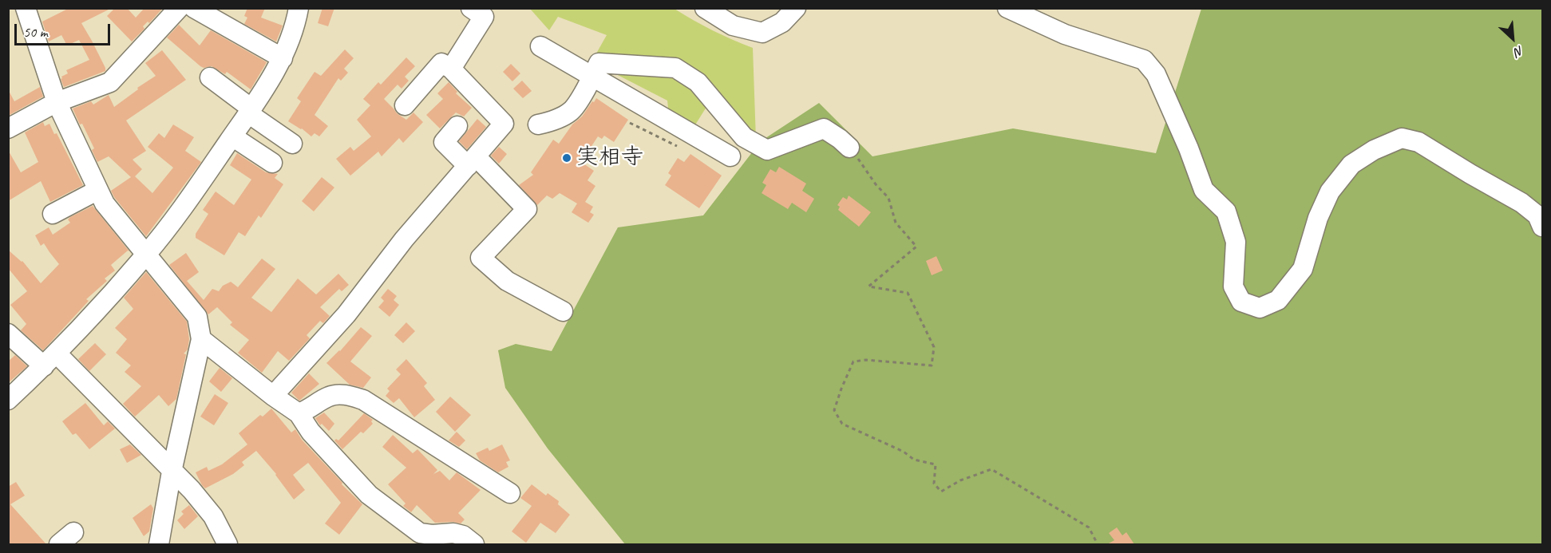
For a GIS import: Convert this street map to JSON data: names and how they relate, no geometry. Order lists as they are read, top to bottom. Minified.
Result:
{"places":["実相寺"],"scale_bar":"50 m","north":"bottom right"}
